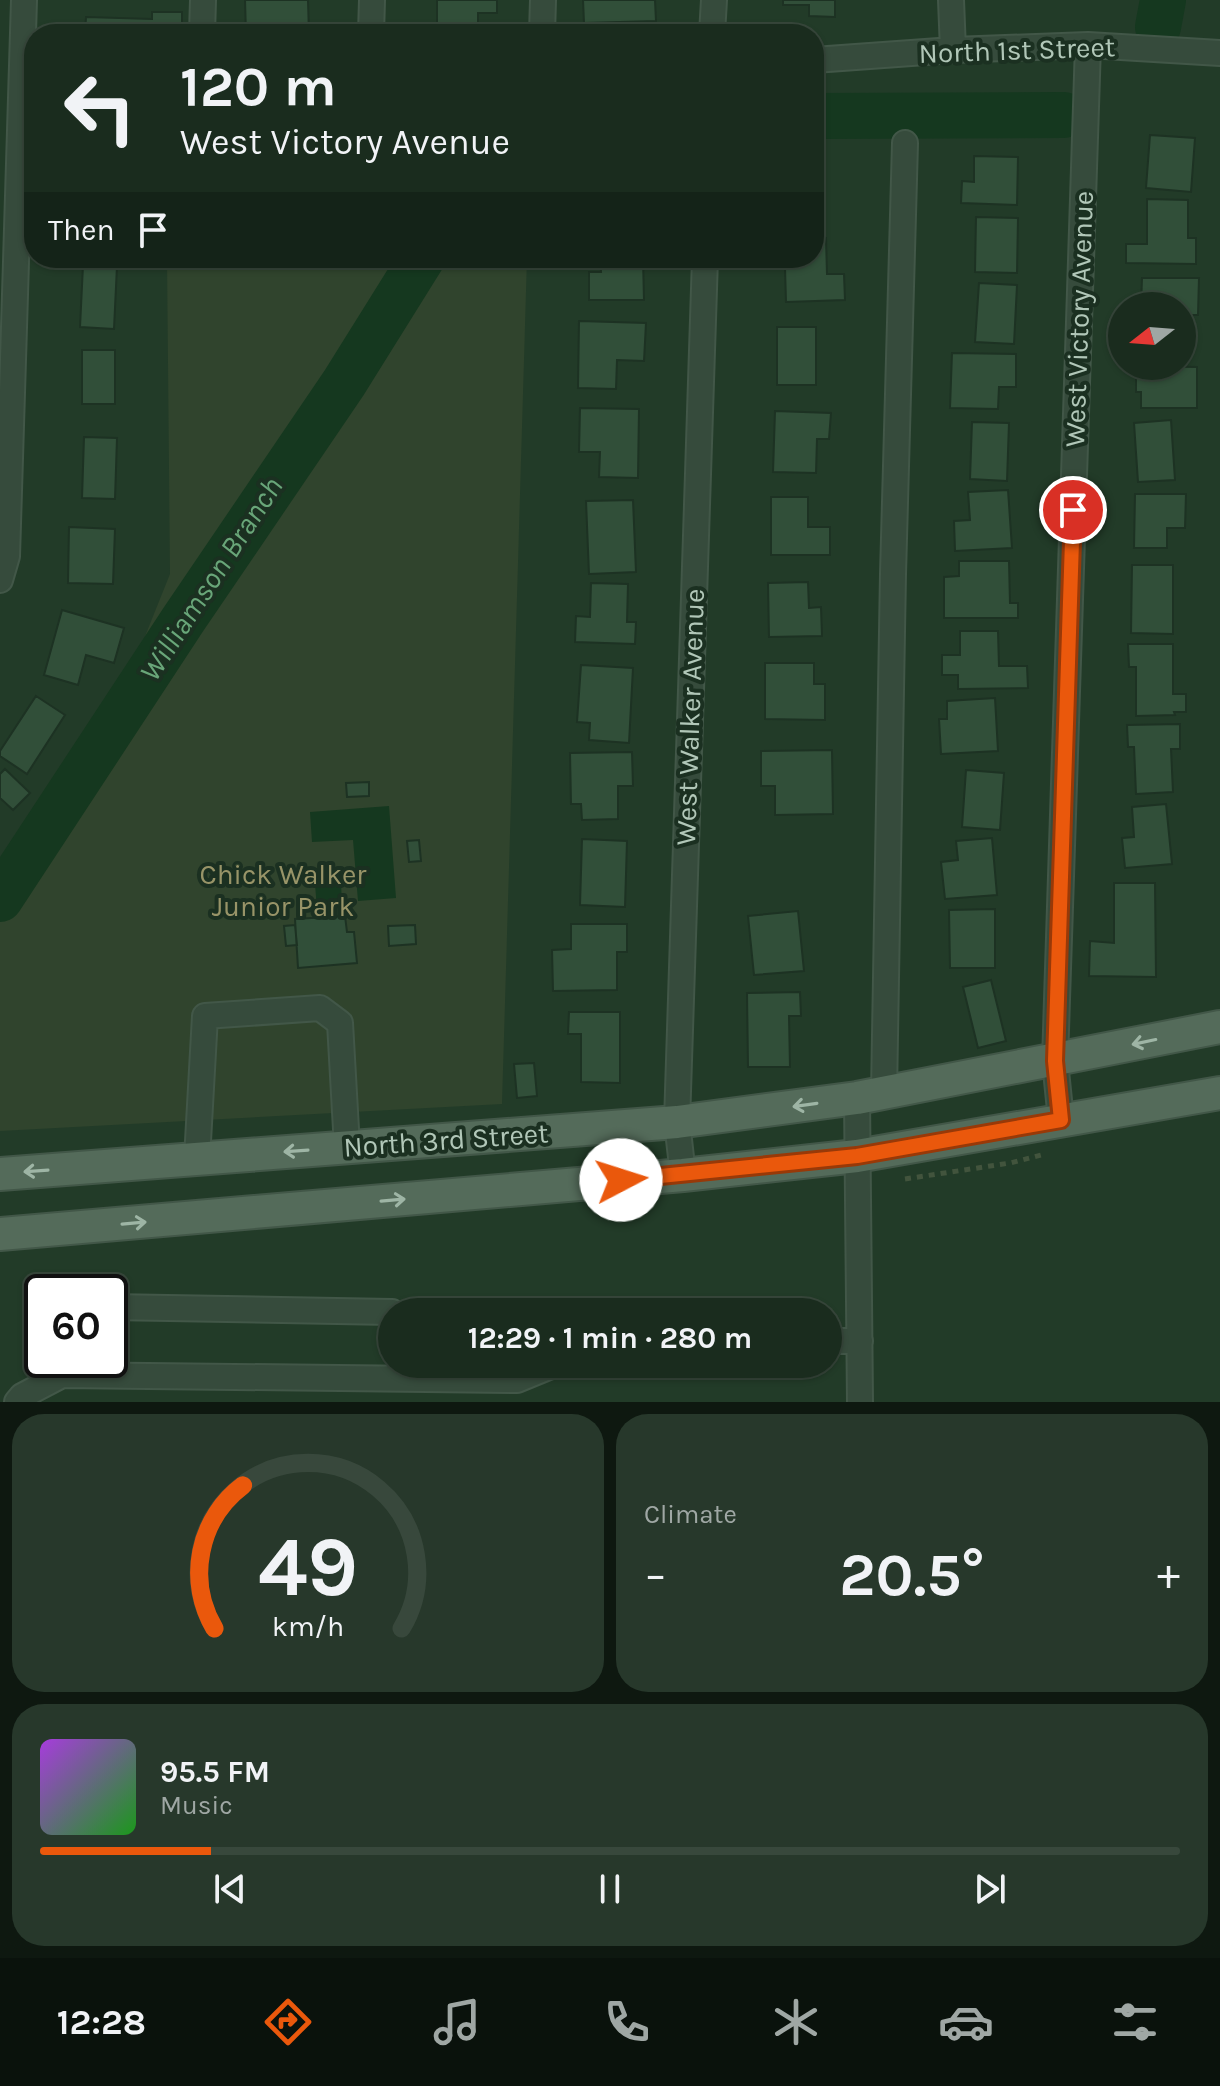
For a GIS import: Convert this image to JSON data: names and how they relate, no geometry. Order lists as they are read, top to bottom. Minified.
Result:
{"streets":{"main road":["North 3rd Street"],"street":["North 1st Street","West Victory Avenue","West Walker Avenue"]},"crossings":[["North 1st Street","West Victory Avenue"],["West Victory Avenue","North 3rd Street"],["West Walker Avenue","North 3rd Street"]],"water":["Williamson Branch"],"parks":["Chick Walker Junior Park"],"north":"left","page":{"turn":["120 m","West Victory Avenue"],"then":"Then","limit":"60","trip":"12:29 · 1 min · 280 m","tile":"Climate","heat":["−","20.5°","+"],"song":["95.5 FM","Music"],"tabs":"12:28","gauge":["49","km/h"]}}
